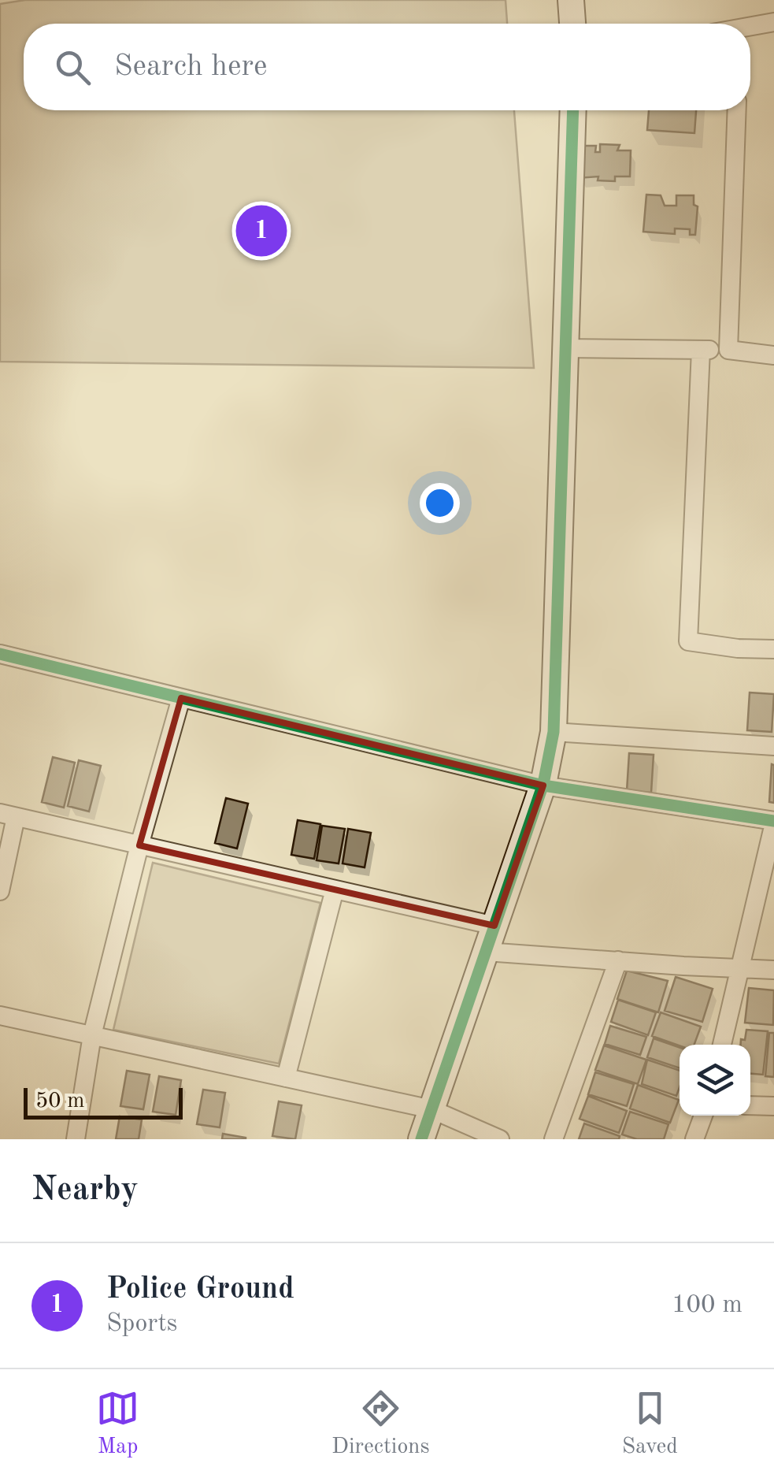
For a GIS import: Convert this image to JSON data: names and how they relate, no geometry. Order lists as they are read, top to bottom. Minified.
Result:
{"scale_bar":"50 m","page":{"search":"Search here","pins":"1","scale":"50 m","heading":"Nearby","list":[{"mark":"1","name":"Police Ground","note":"Sports","value":"100 m"}],"nav":["Map","Directions","Saved"]}}
